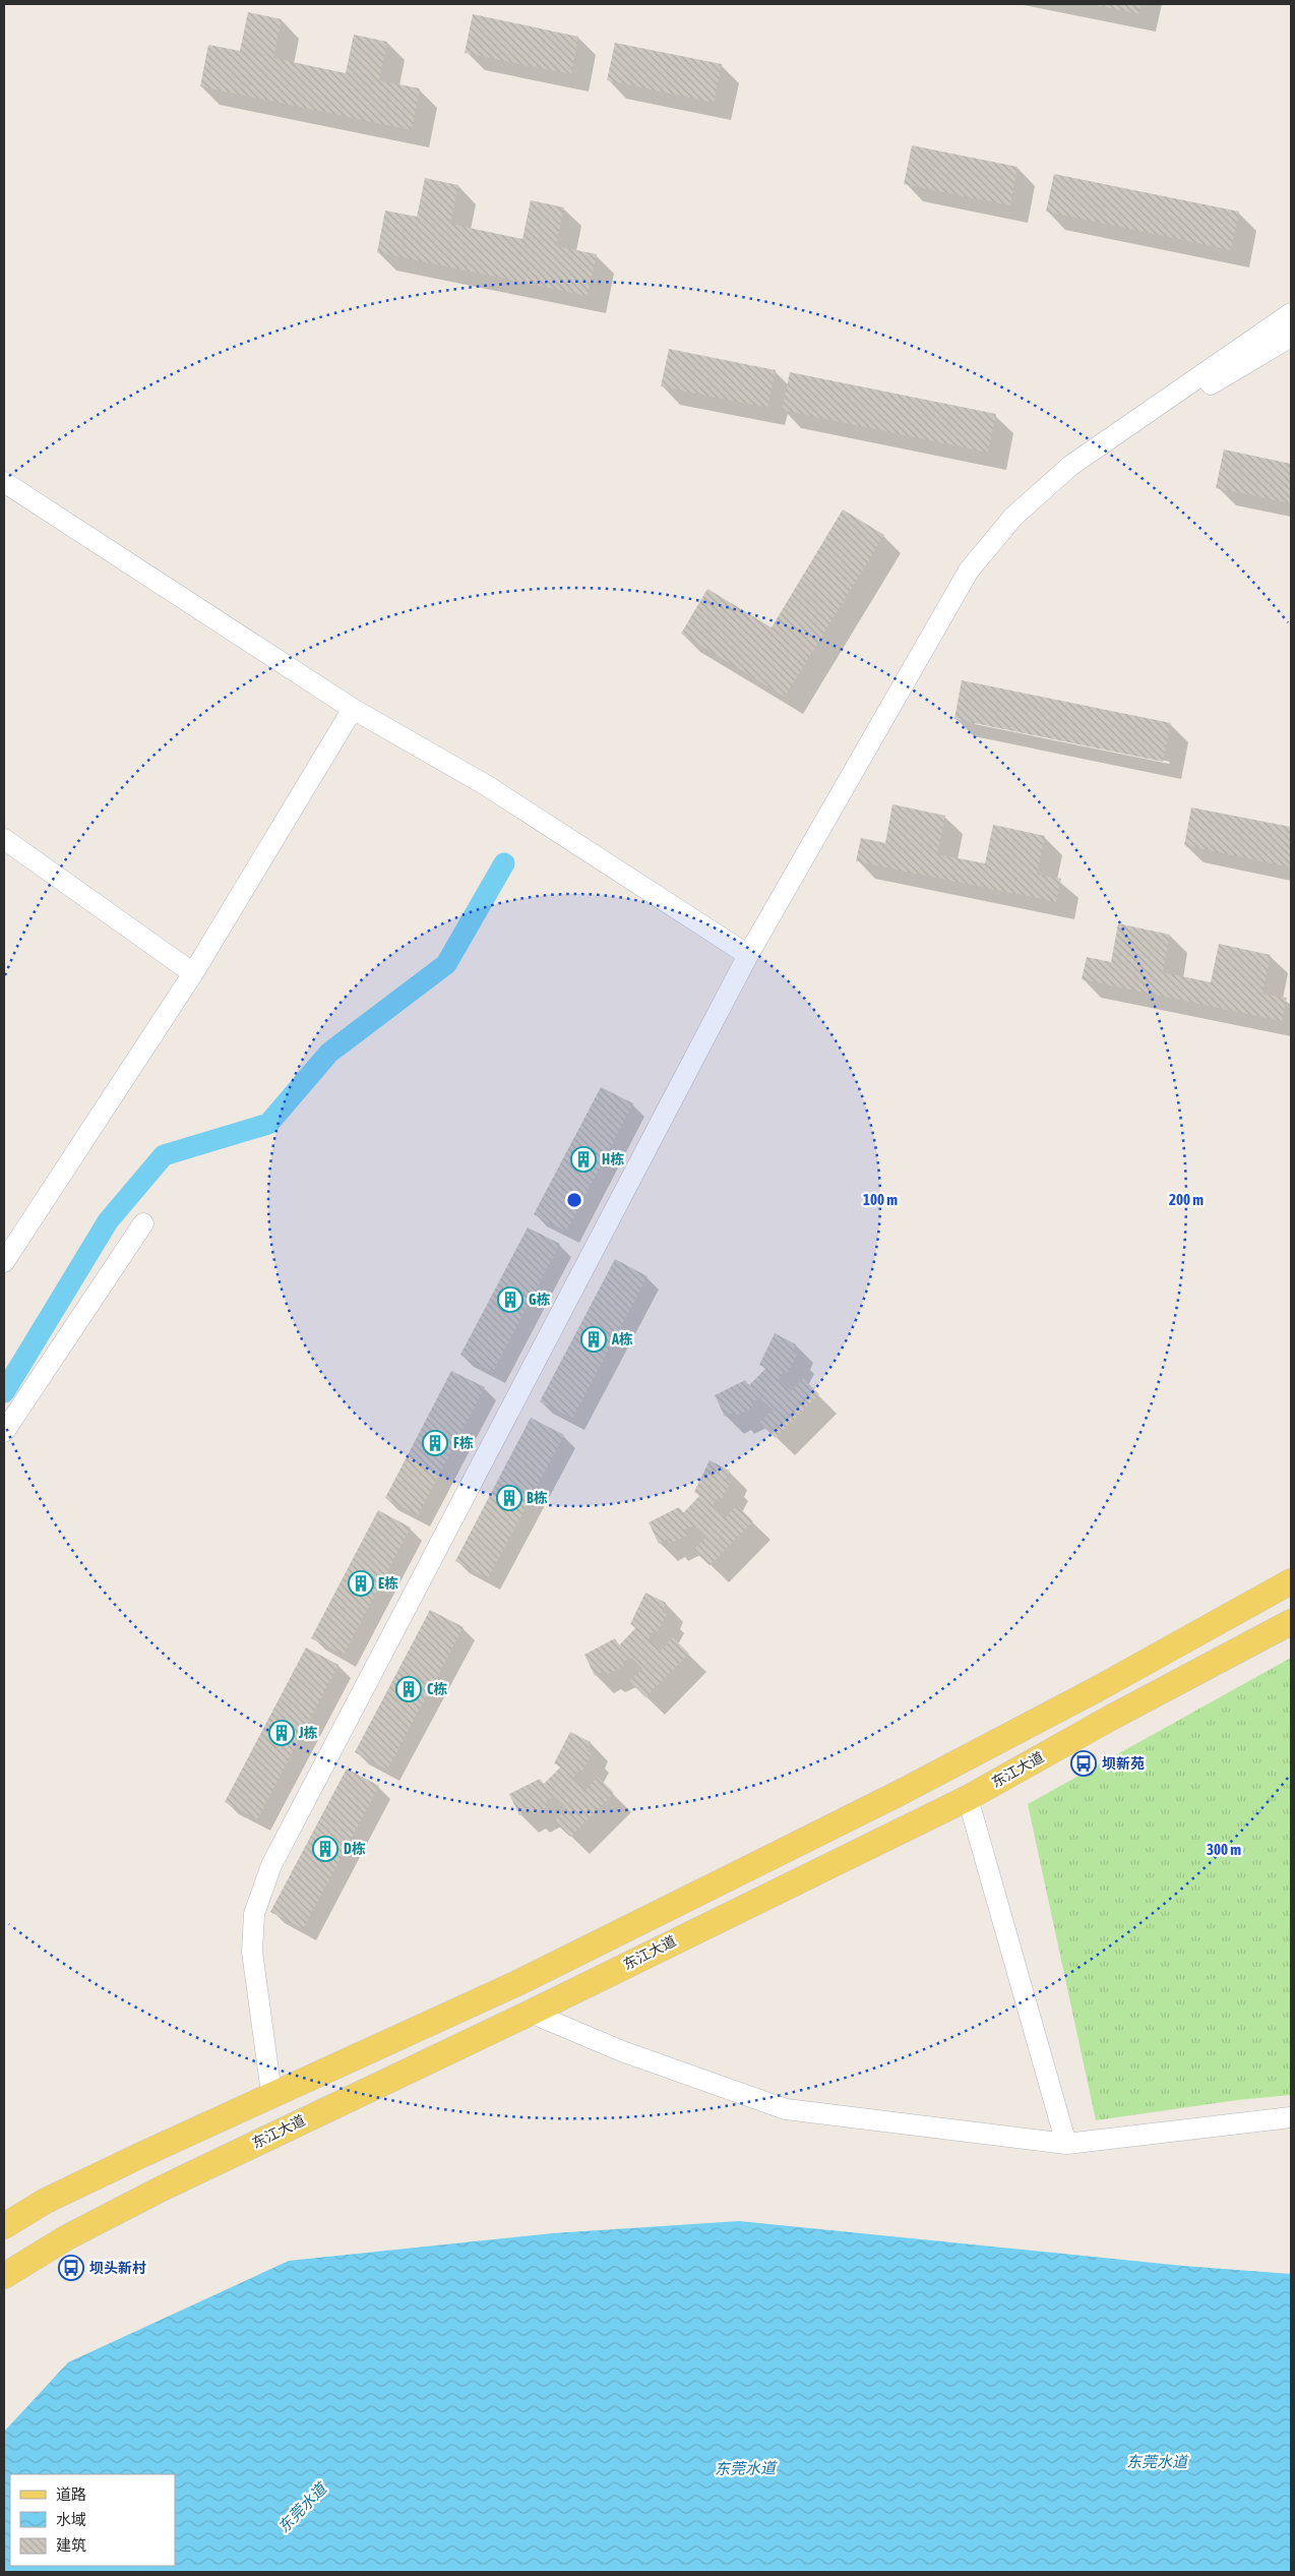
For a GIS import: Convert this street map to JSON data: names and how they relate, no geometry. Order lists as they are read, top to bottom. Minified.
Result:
{"streets":{"main road":["东江大道"]},"water":["东莞水道"],"places":{"building":["H栋","G栋","A栋","F栋","B栋","E栋","C栋","J栋","D栋"],"bus stop":["坝新苑","坝头新村"]},"legend":["道路","水域","建筑"],"rings":["100 m","200 m","300 m"]}
